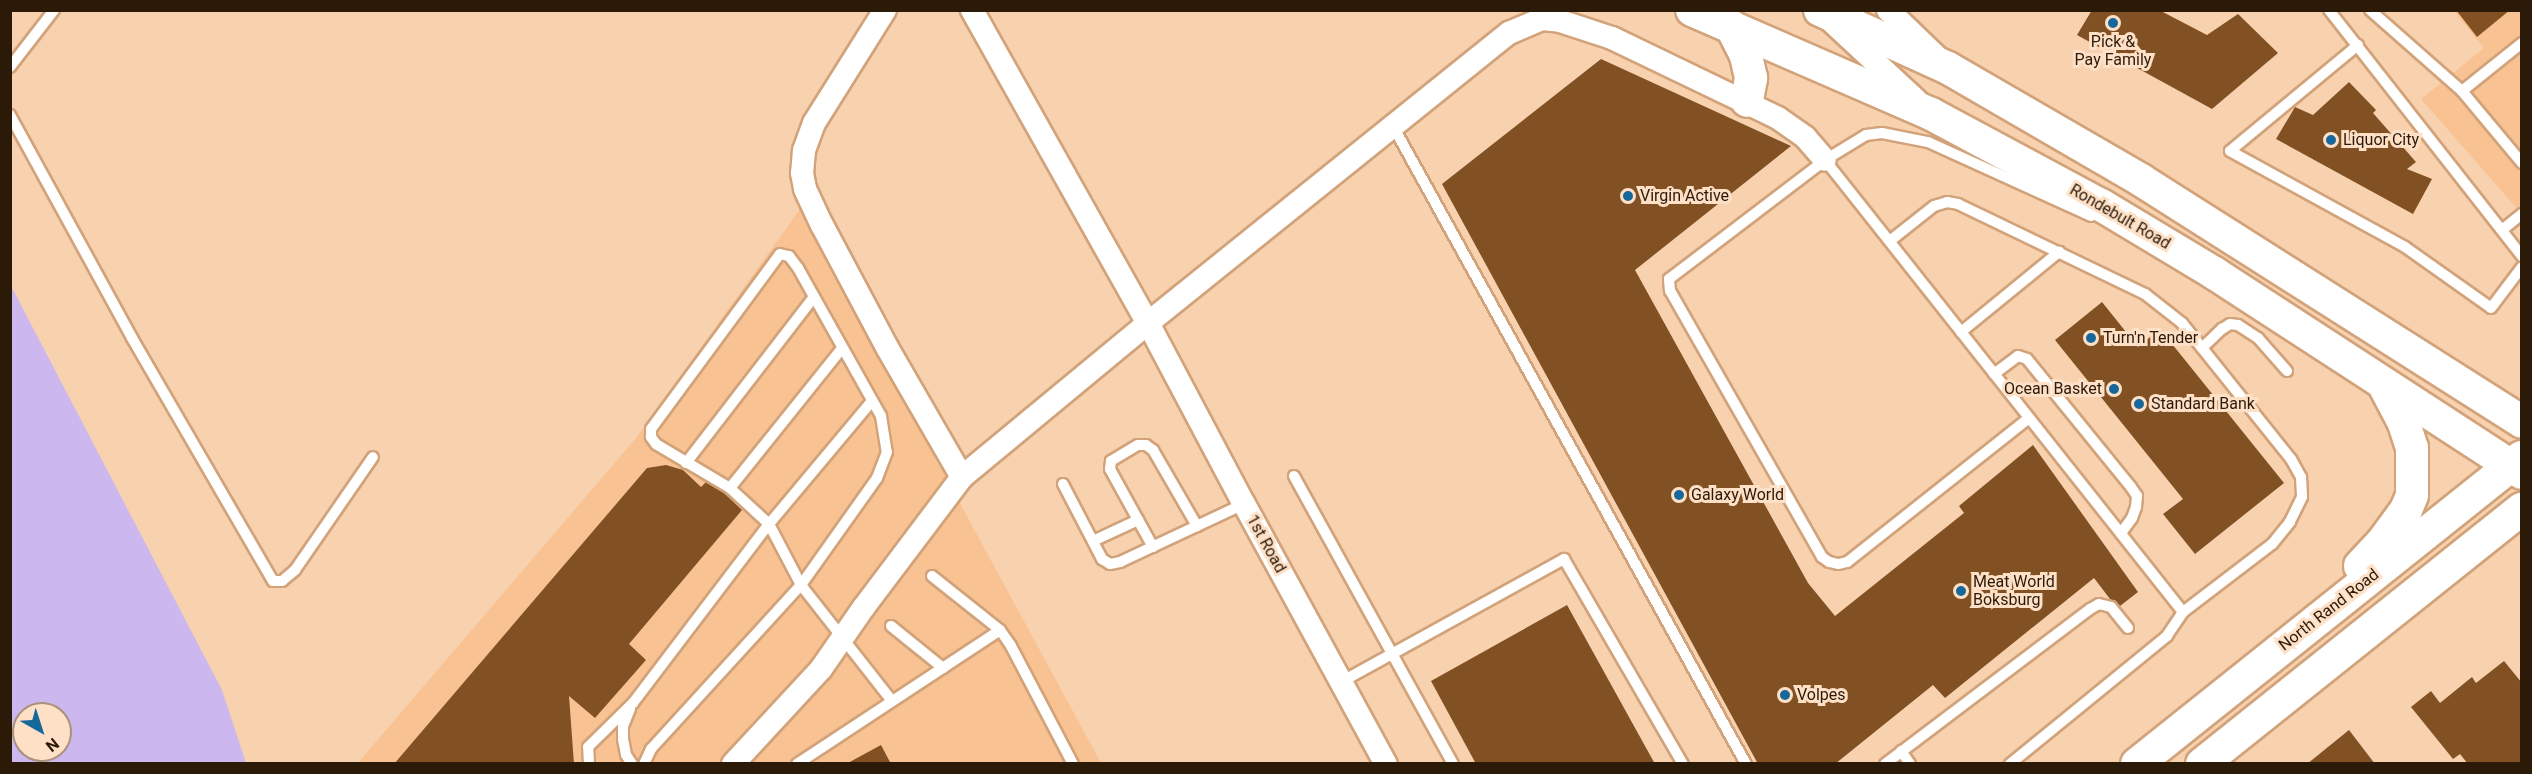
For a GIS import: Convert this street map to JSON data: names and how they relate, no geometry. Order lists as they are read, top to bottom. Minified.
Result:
{"streets":{"main road":["Rondebult Road","North Rand Road"],"street":["1st Road"]},"crossings":[["Rondebult Road","North Rand Road"]],"places":["Pick & Pay Family","Liquor City","Virgin Active","Turn'n Tender","Ocean Basket","Standard Bank","Galaxy World","Meat World Boksburg","Volpes"],"north":"bottom right"}
